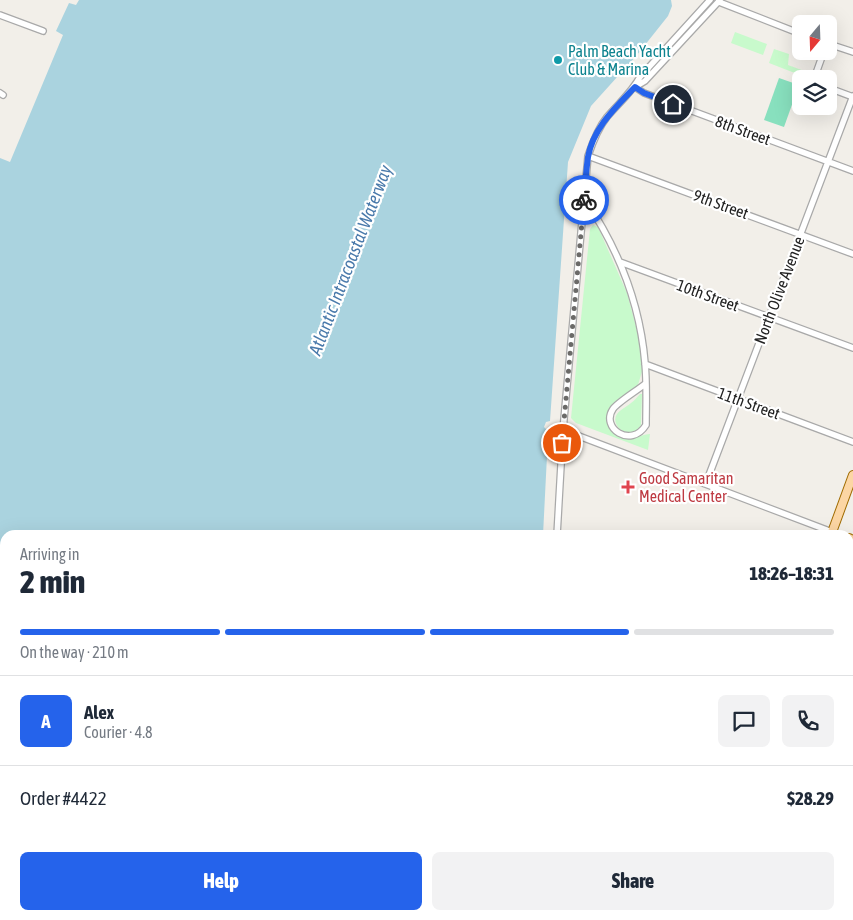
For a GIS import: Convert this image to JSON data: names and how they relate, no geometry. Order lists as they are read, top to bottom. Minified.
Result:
{"streets":{"street":["8th Street","9th Street","North Olive Avenue","10th Street","11th Street"]},"crossings":[["8th Street","North Olive Avenue"],["9th Street","North Olive Avenue"],["North Olive Avenue","10th Street"],["North Olive Avenue","11th Street"]],"water":["Atlantic Intracoastal Waterway"],"places":{"other":["Palm Beach Yacht Club & Marina"],"health":["Good Samaritan Medical Center"]},"north":"bottom","page":{"heading":["2 min","Arriving in","18:26–18:31"],"panel":["Alex","Courier · 4.8","Order #4422","$28.29"],"bar":"On the way · 210 m","round":"A","buttons":["Help","Share"]}}
